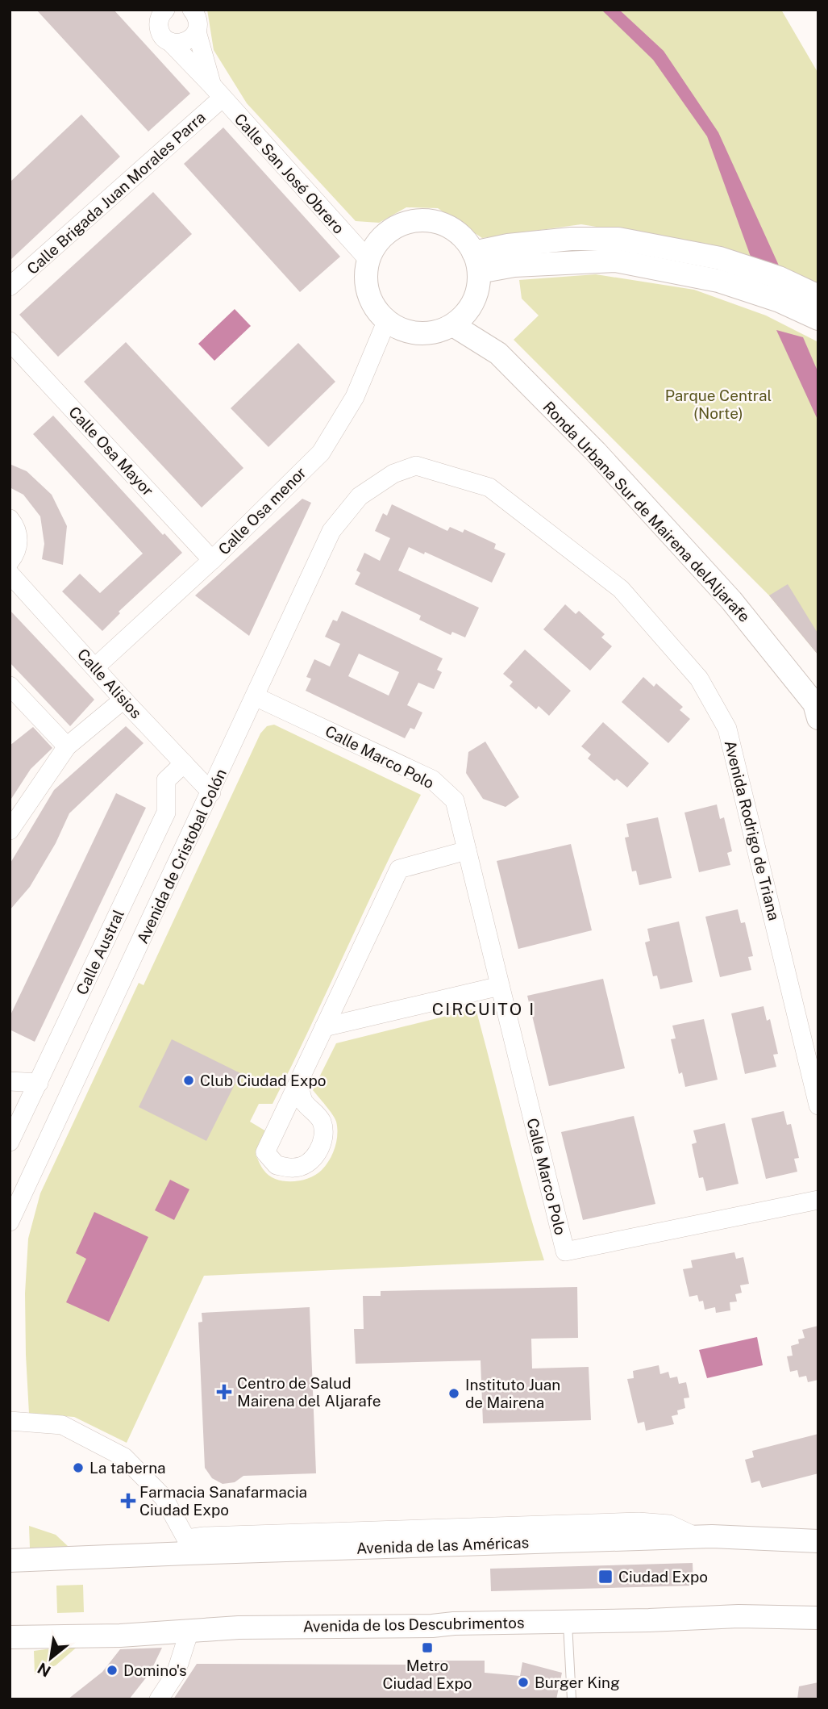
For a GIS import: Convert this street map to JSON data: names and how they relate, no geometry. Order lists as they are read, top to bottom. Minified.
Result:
{"streets":{"street":["Calle San José Obrero","Calle Brigada Juan Morales Parra","Calle Osa Mayor","Calle Osa menor","Ronda Urbana Sur de Mairena delAljarafe","Calle Alisios","Calle Marco Polo","Avenida Rodrigo de Triana","Avenida de Cristobal Colón","Calle Austral","Avenida de las Américas","Avenida de los Descubrimentos"]},"crossings":[["Calle San José Obrero","Calle Brigada Juan Morales Parra"],["Calle San José Obrero","Calle Osa menor"],["Calle San José Obrero","Ronda Urbana Sur de Mairena delAljarafe"],["Calle Osa Mayor","Calle Osa menor"],["Calle Osa menor","Ronda Urbana Sur de Mairena delAljarafe"],["Calle Osa menor","Calle Alisios"],["Calle Alisios","Avenida de Cristobal Colón"],["Calle Alisios","Calle Austral"],["Calle Marco Polo","Avenida de Cristobal Colón"],["Avenida Rodrigo de Triana","Avenida de Cristobal Colón"]],"districts":["CIRCUITO I"],"parks":["Parque Central (Norte)"],"places":{"other":["Club Ciudad Expo","Instituto Juan de Mairena","La taberna","Domino's","Burger King"],"health":["Centro de Salud Mairena del Aljarafe","Farmacia Sanafarmacia Ciudad Expo"],"transit":["Ciudad Expo","Metro Ciudad Expo"]},"north":"bottom left"}
